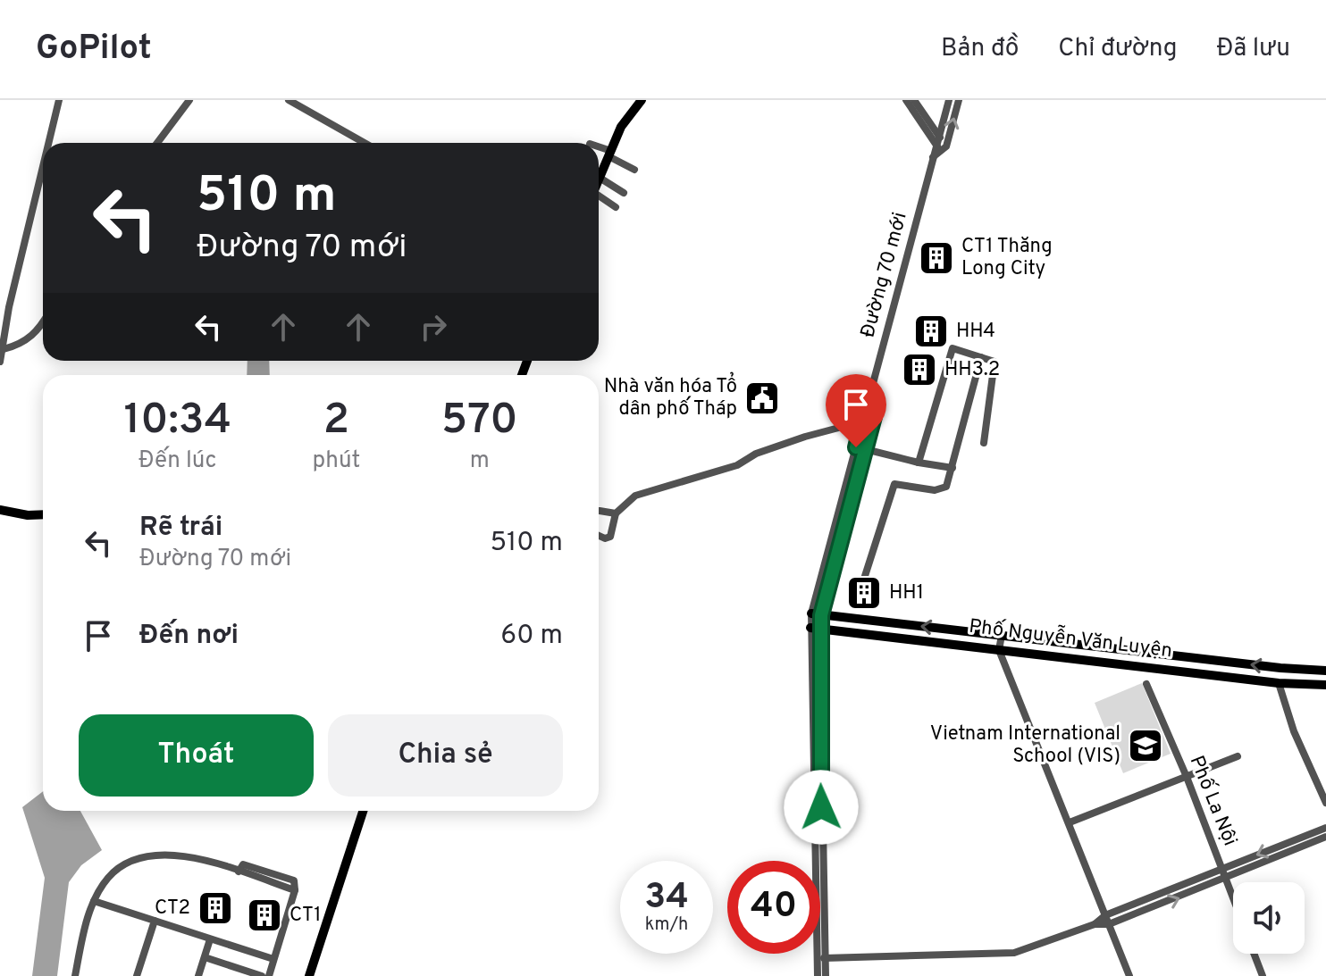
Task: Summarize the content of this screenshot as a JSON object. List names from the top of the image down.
{
  "streets": {
    "main road": ["Phố Nguyễn Văn Luyện"],
    "street": ["Đường 70 mới", "Phố La Nội"]
  },
  "crossings": [
    ["Đường 70 mới", "Phố Nguyễn Văn Luyện"]
  ],
  "places": {
    "building": [
      "CT1 Thăng Long City",
      "HH4",
      "HH3.2",
      "HH1",
      "CT2",
      "CT1"
    ],
    "public building": ["Nhà văn hóa Tổ dân phố Tháp"],
    "school or university": ["Vietnam International School (VIS)"]
  },
  "page": {
    "header": "GoPilot",
    "nav": ["Bản đồ", "Chỉ đường", "Đã lưu"],
    "turn": ["510 m", "Đường 70 mới"],
    "eta": [
      "10:34",
      "Đến lúc",
      "2",
      "phút",
      "570",
      "m"
    ],
    "list": [
      {
        "name": "Rẽ trái",
        "note": "Đường 70 mới",
        "value": "510 m"
      },
      {
        "name": "Đến nơi",
        "value": "60 m"
      }
    ],
    "buttons": ["Thoát", "Chia sẻ"],
    "speed": "34 km/h",
    "limit": "40"
  }
}
